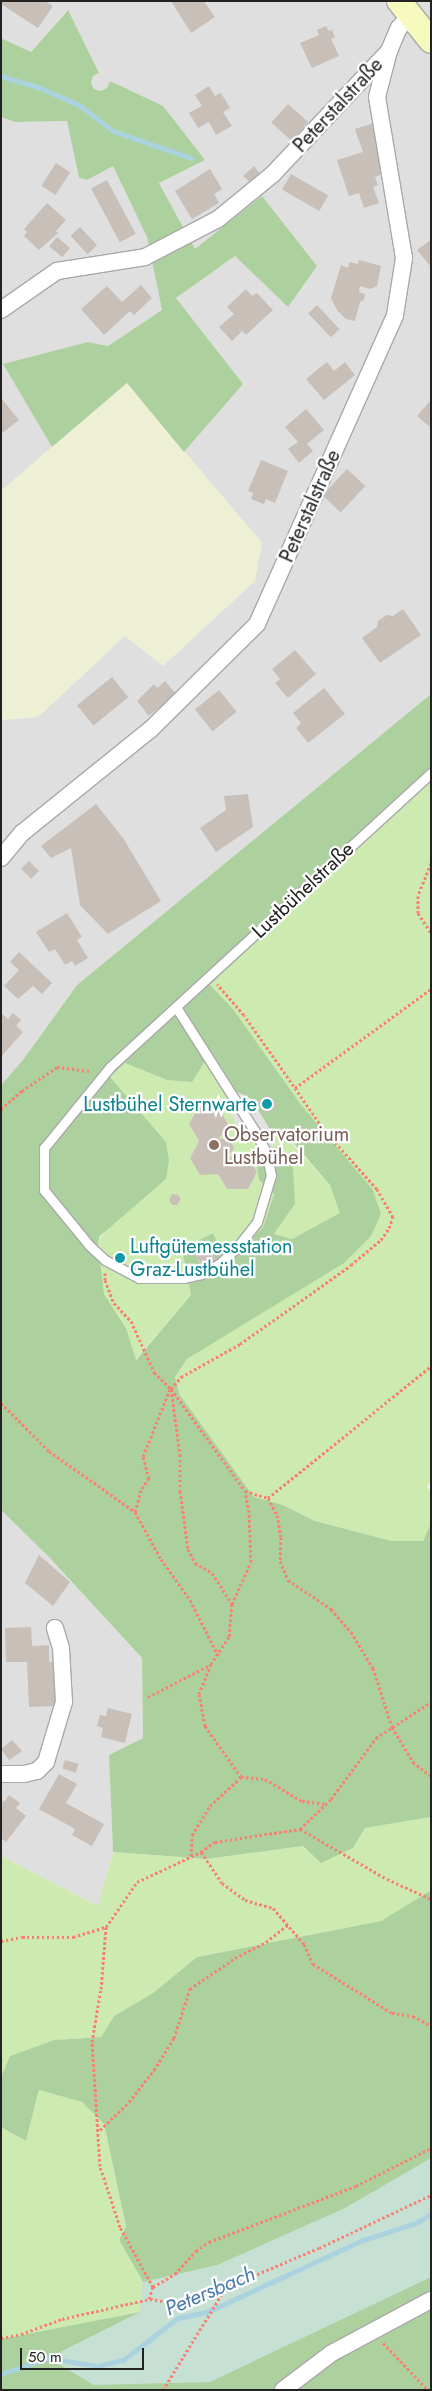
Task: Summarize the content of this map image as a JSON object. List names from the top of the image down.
{
  "streets": {
    "street": ["Peterstalstraße"],
    "lane": ["Lustbühelstraße"]
  },
  "water": ["Petersbach"],
  "places": ["Lustbühel Sternwarte", "Observatorium Lustbühel", "Luftgütemessstation Graz-Lustbühel"],
  "scale_bar": "50 m"
}
